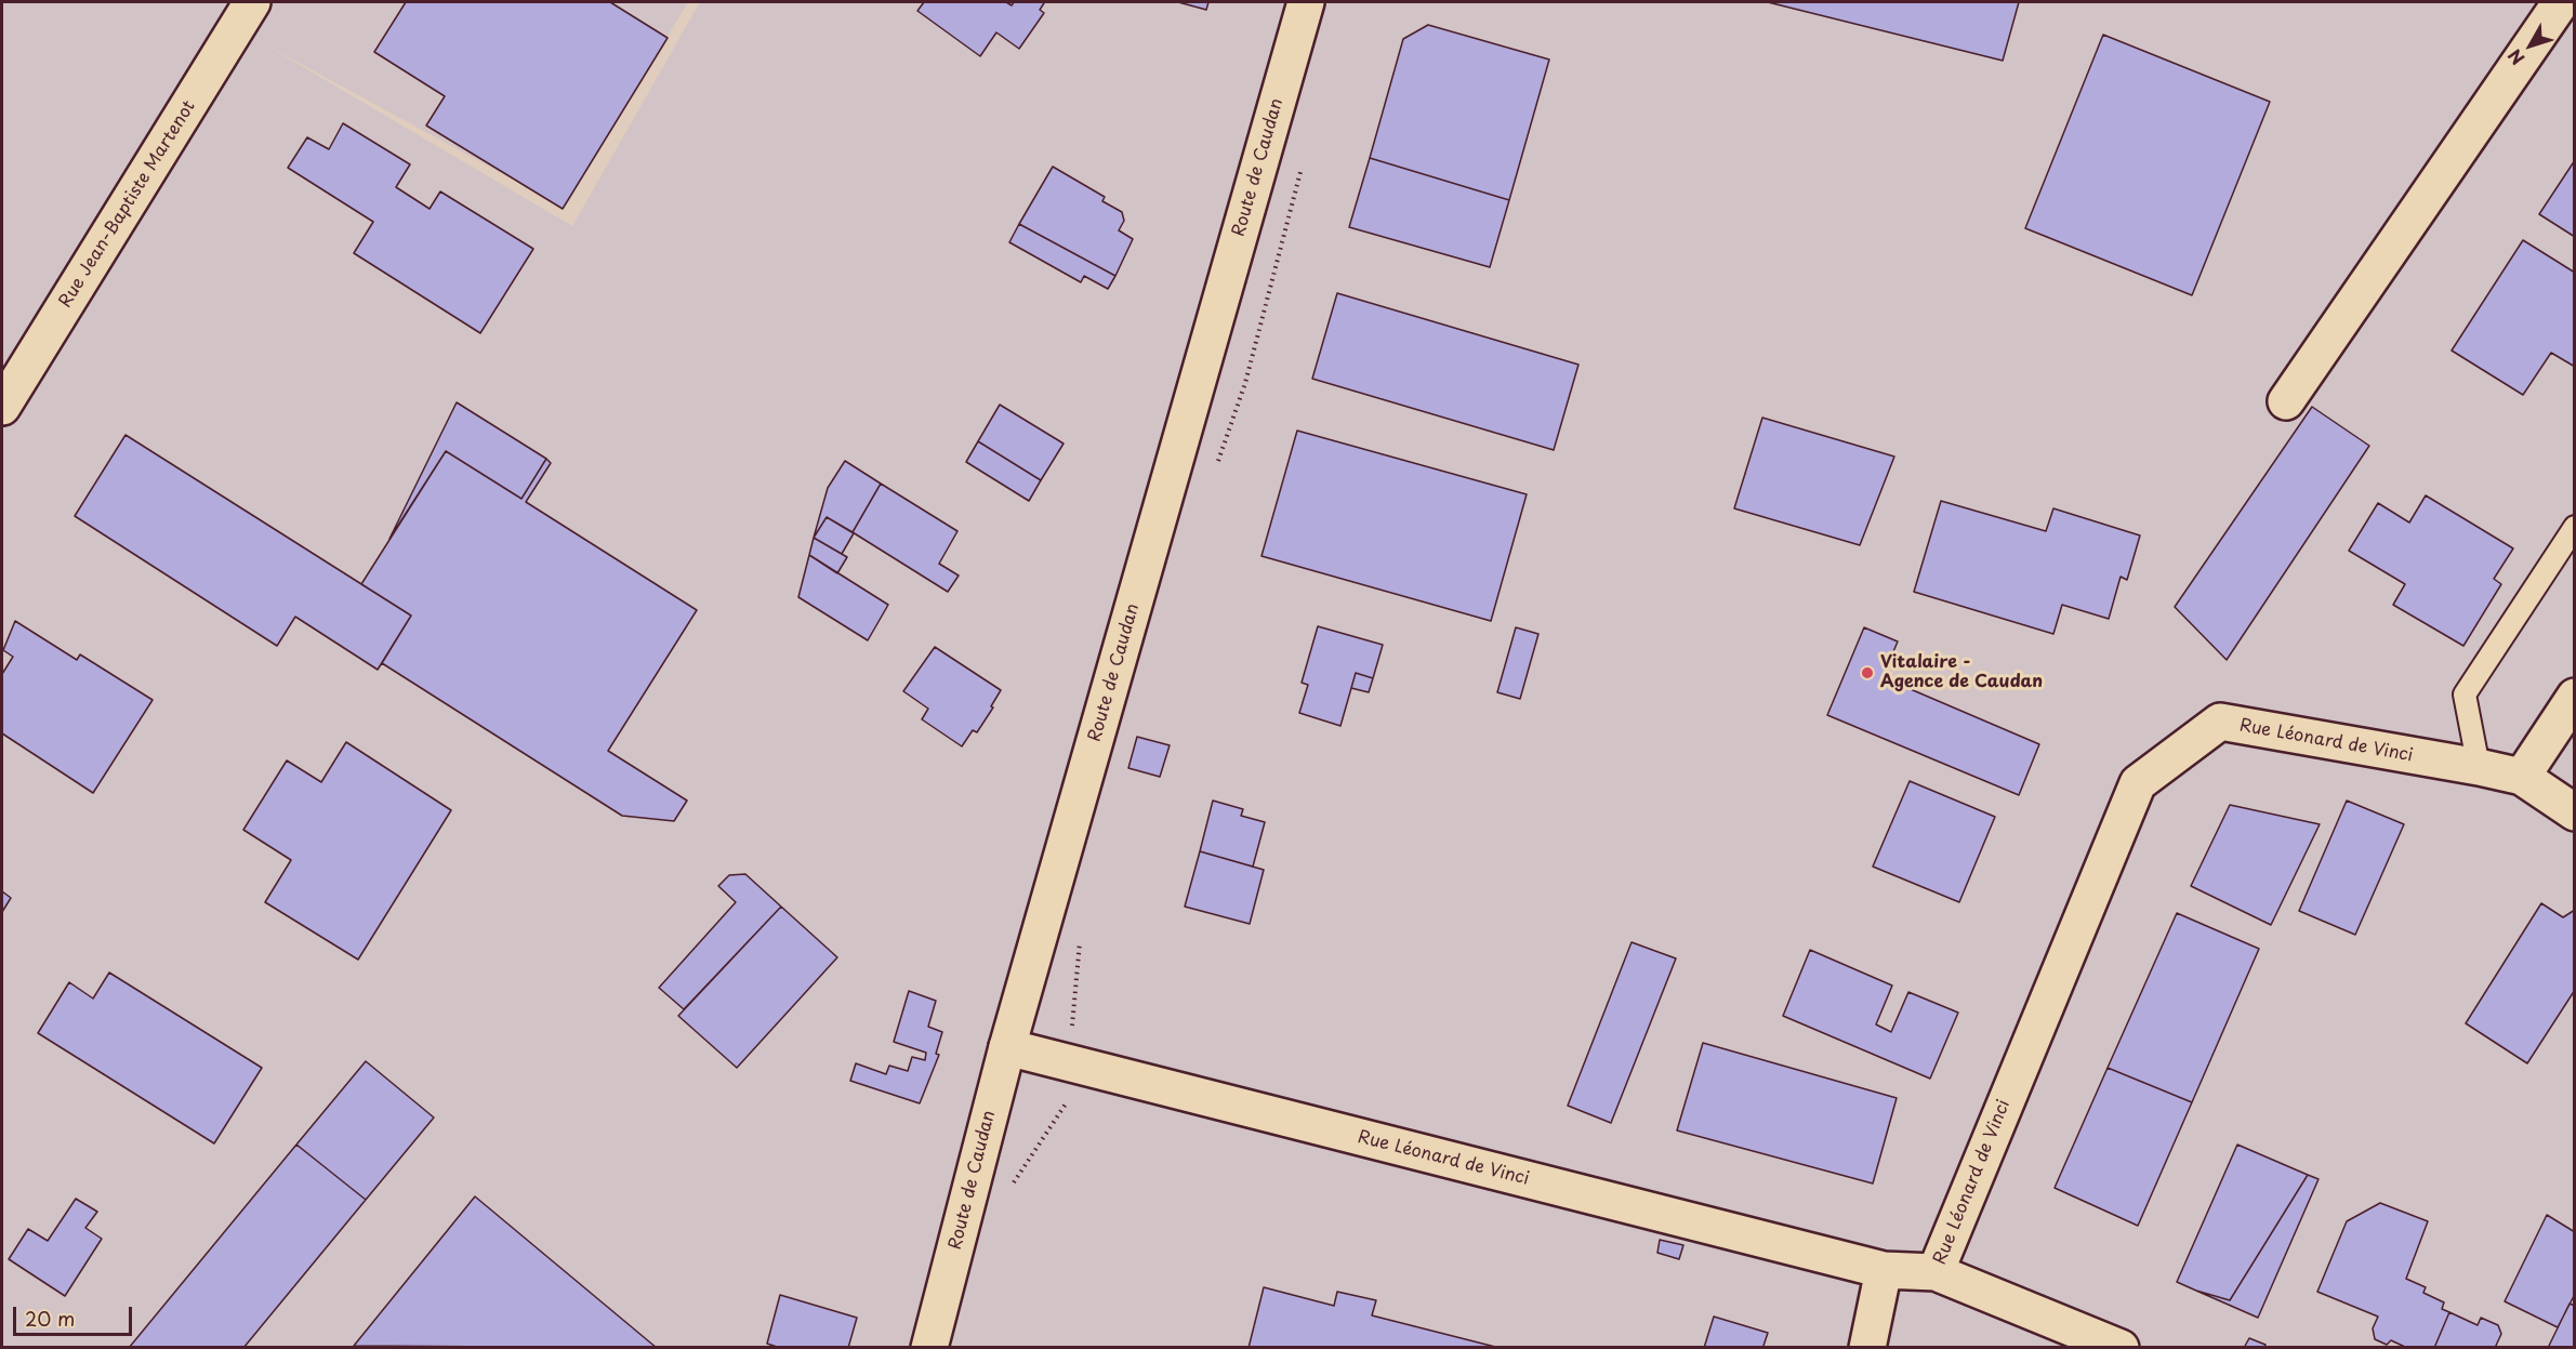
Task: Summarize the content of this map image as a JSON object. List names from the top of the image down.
{
  "streets": {
    "street": ["Route de Caudan", "Rue Jean-Baptiste Martenot", "Rue Léonard de Vinci"]
  },
  "crossings": [
    ["Route de Caudan", "Rue Léonard de Vinci"]
  ],
  "places": ["Vitalaire - Agence de Caudan"],
  "scale_bar": "20 m",
  "north": "bottom left"
}
